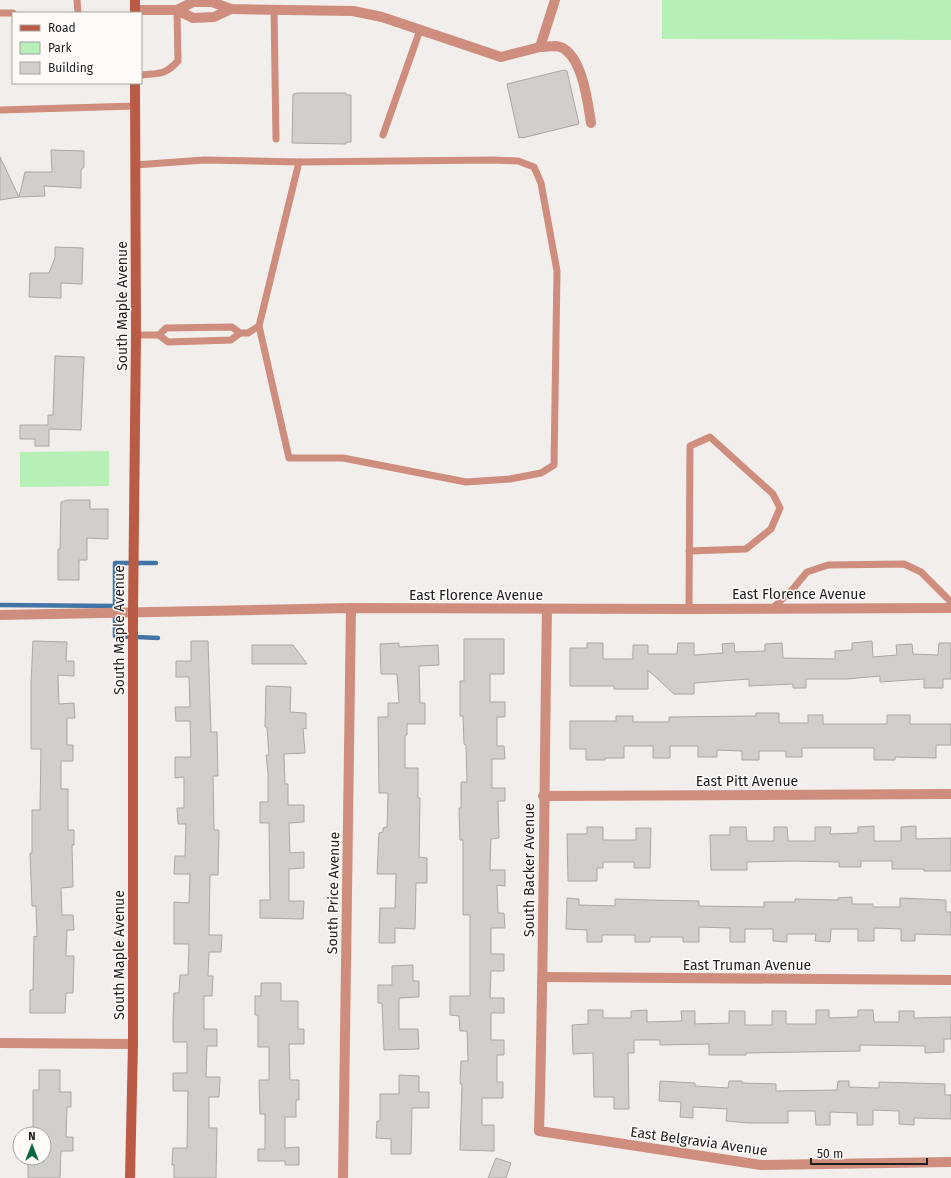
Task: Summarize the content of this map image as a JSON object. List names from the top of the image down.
{
  "streets": {
    "main road": ["South Maple Avenue"],
    "street": [
      "East Florence Avenue",
      "East Pitt Avenue",
      "South Backer Avenue",
      "South Price Avenue",
      "East Truman Avenue",
      "East Belgravia Avenue"
    ]
  },
  "crossings": [
    ["South Maple Avenue", "East Florence Avenue"],
    ["East Florence Avenue", "South Backer Avenue"],
    ["East Florence Avenue", "South Price Avenue"],
    ["East Pitt Avenue", "South Backer Avenue"],
    ["South Backer Avenue", "East Truman Avenue"],
    ["South Backer Avenue", "East Belgravia Avenue"]
  ],
  "legend": ["Road", "Park", "Building"],
  "scale_bar": "50 m",
  "north": "top"
}
